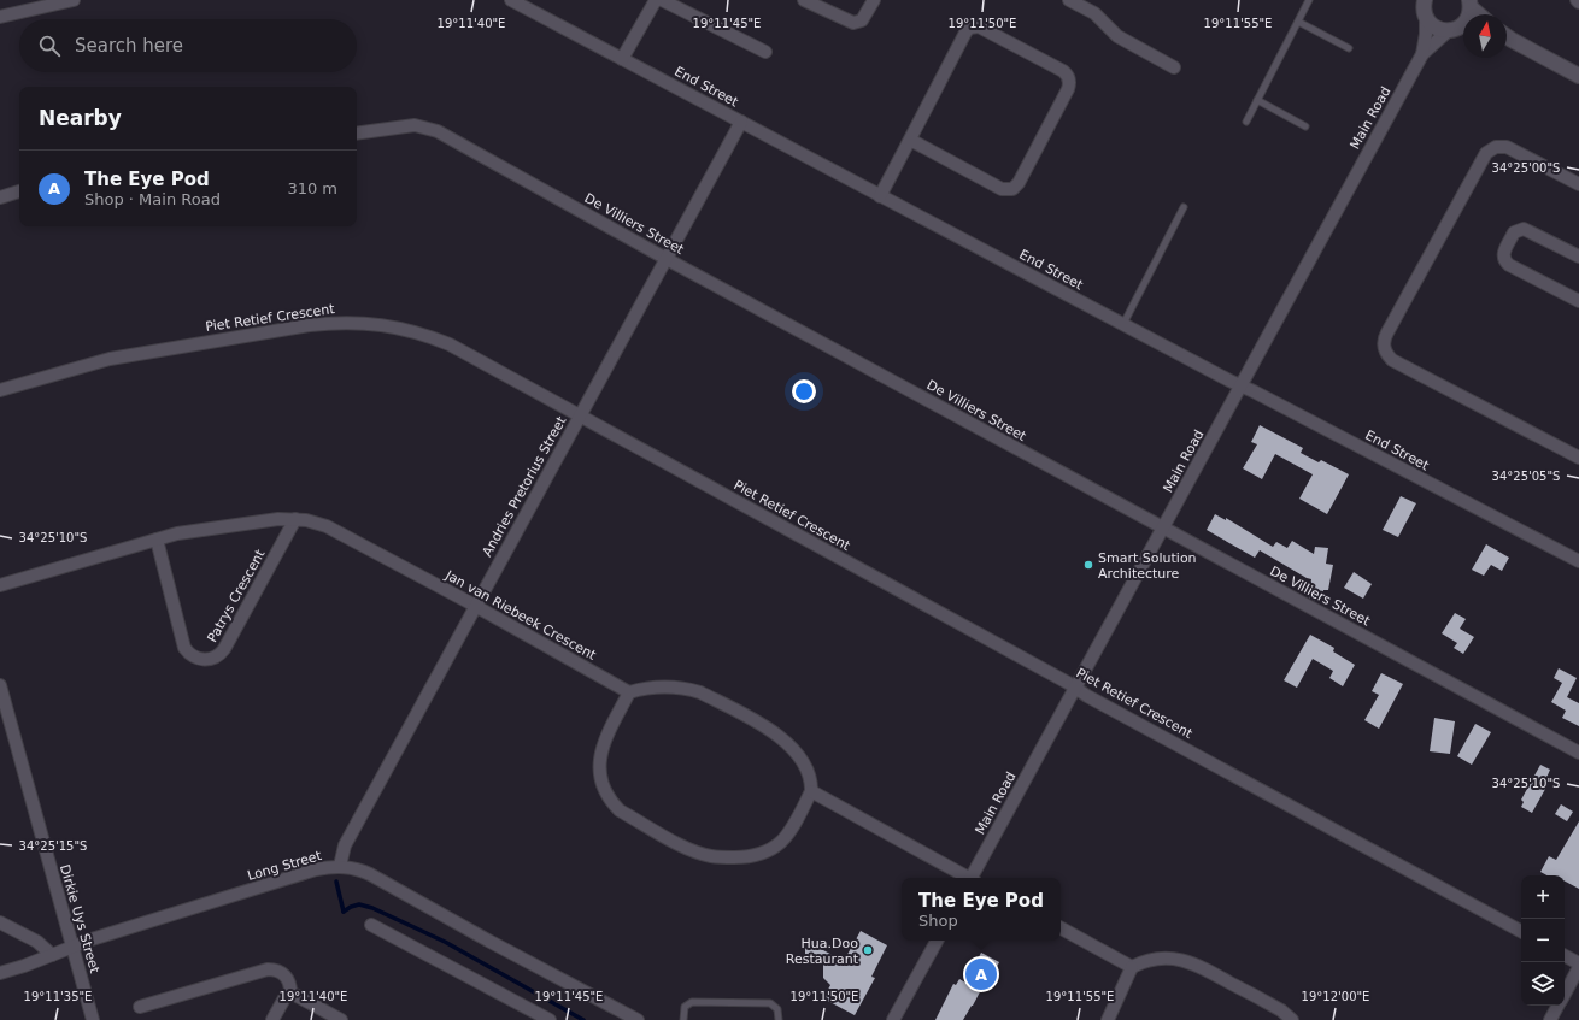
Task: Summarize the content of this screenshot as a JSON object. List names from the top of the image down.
{
  "streets": {
    "street": [
      "End Street",
      "Main Road",
      "De Villiers Street",
      "Piet Retief Crescent",
      "Andries Pretorius Street",
      "Patrys Crescent",
      "Jan van Riebeek Crescent",
      "Long Street",
      "Dirkie Uys Street"
    ]
  },
  "crossings": [
    ["End Street", "Main Road"],
    ["End Street", "Andries Pretorius Street"],
    ["Main Road", "De Villiers Street"],
    ["Main Road", "Piet Retief Crescent"],
    ["De Villiers Street", "Andries Pretorius Street"],
    ["Piet Retief Crescent", "Andries Pretorius Street"],
    ["Andries Pretorius Street", "Jan van Riebeek Crescent"],
    ["Andries Pretorius Street", "Long Street"],
    ["Patrys Crescent", "Jan van Riebeek Crescent"],
    ["Long Street", "Dirkie Uys Street"]
  ],
  "places": ["Smart Solution Architecture", "Hua.Doo Restaurant"],
  "north": "top",
  "page": {
    "search": "Search here",
    "heading": "Nearby",
    "list": [
      {
        "mark": "A",
        "name": "The Eye Pod",
        "note": "Shop · Main Road",
        "value": "310 m"
      }
    ],
    "map_buttons": ["+", "−"],
    "popup": ["The Eye Pod", "Shop"],
    "pins": "A"
  },
  "coordinates": [
    "19°11'40\"E",
    "19°11'45\"E",
    "19°11'50\"E",
    "19°11'55\"E",
    "34°25'00\"S",
    "34°25'05\"S",
    "34°25'10\"S",
    "34°25'15\"S",
    "19°11'35\"E",
    "19°12'00\"E"
  ]
}
